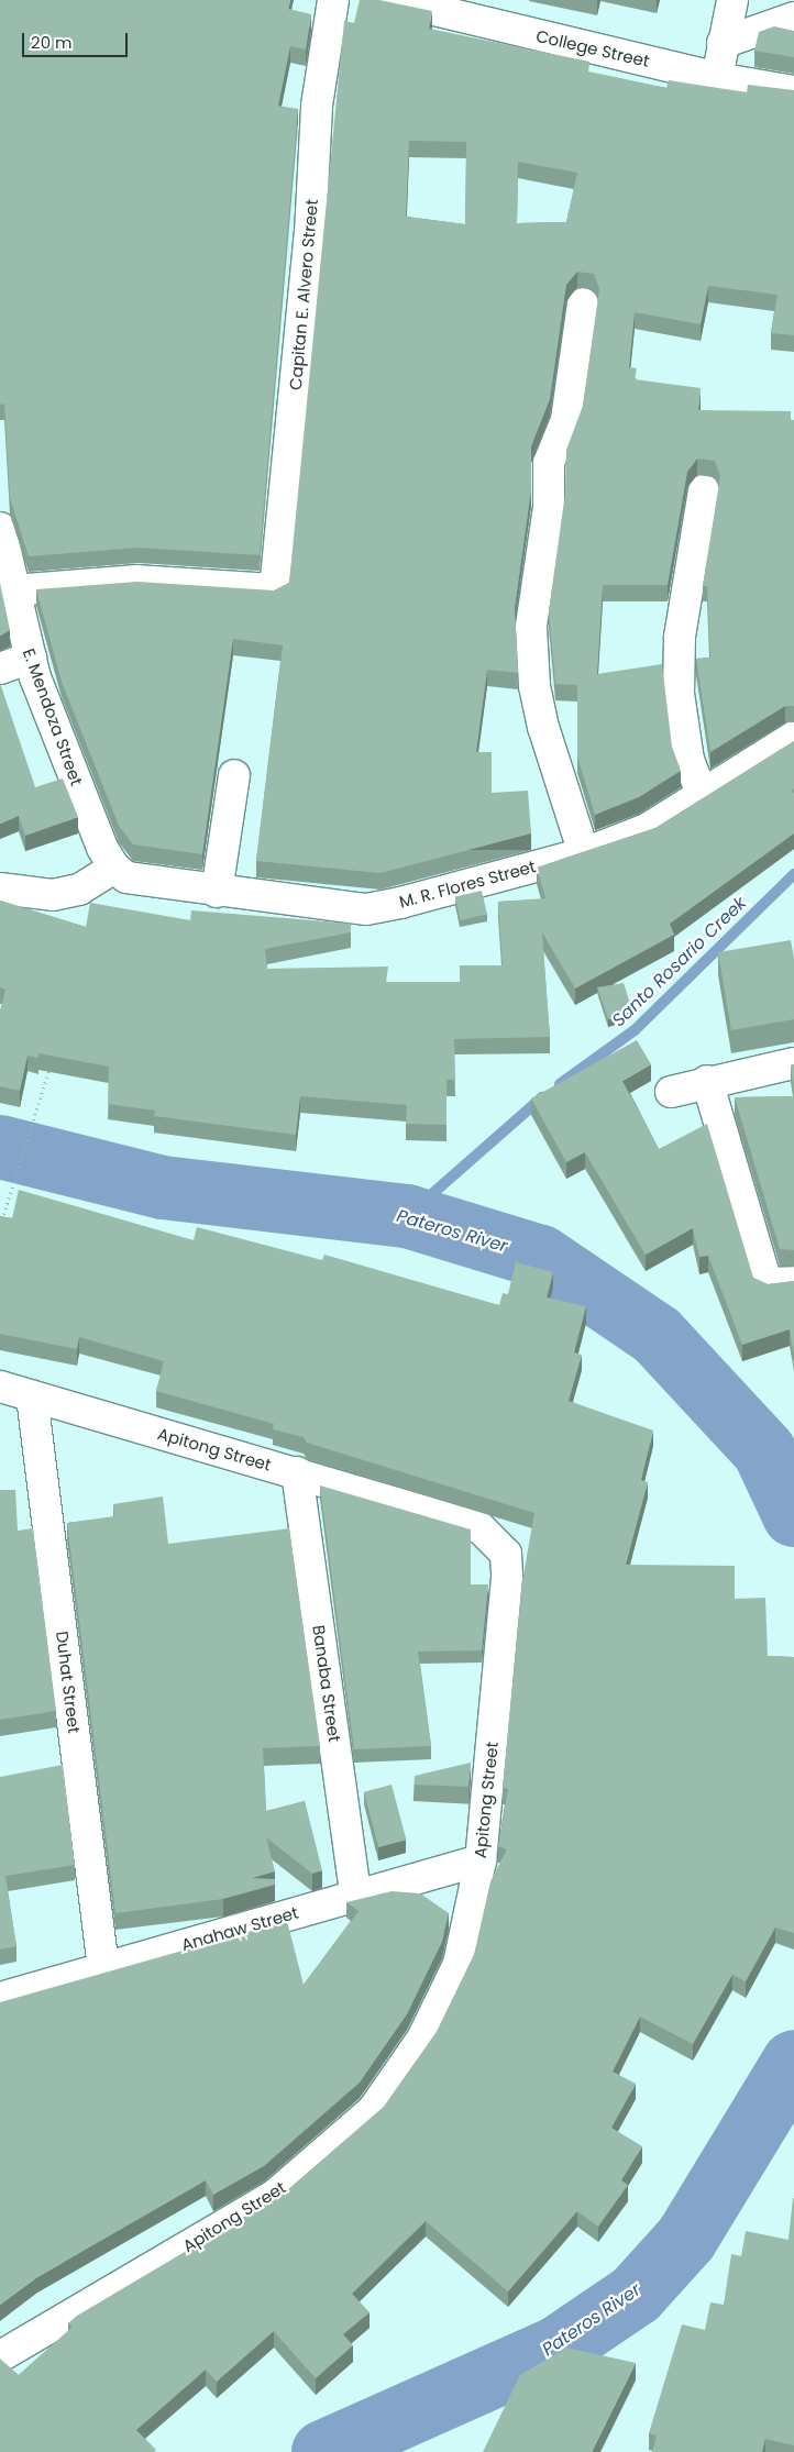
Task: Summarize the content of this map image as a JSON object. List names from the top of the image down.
{
  "streets": {
    "street": [
      "College Street",
      "Capitan E. Alvero Street",
      "E. Mendoza Street",
      "M. R. Flores Street",
      "Apitong Street",
      "Duhat Street",
      "Banaba Street",
      "Anahaw Street"
    ]
  },
  "crossings": [
    ["Capitan E. Alvero Street", "E. Mendoza Street"],
    ["E. Mendoza Street", "M. R. Flores Street"],
    ["Apitong Street", "Duhat Street"],
    ["Apitong Street", "Banaba Street"],
    ["Apitong Street", "Anahaw Street"],
    ["Duhat Street", "Anahaw Street"],
    ["Banaba Street", "Anahaw Street"]
  ],
  "water": ["Santo Rosario Creek", "Pateros River"],
  "scale_bar": "20 m"
}
